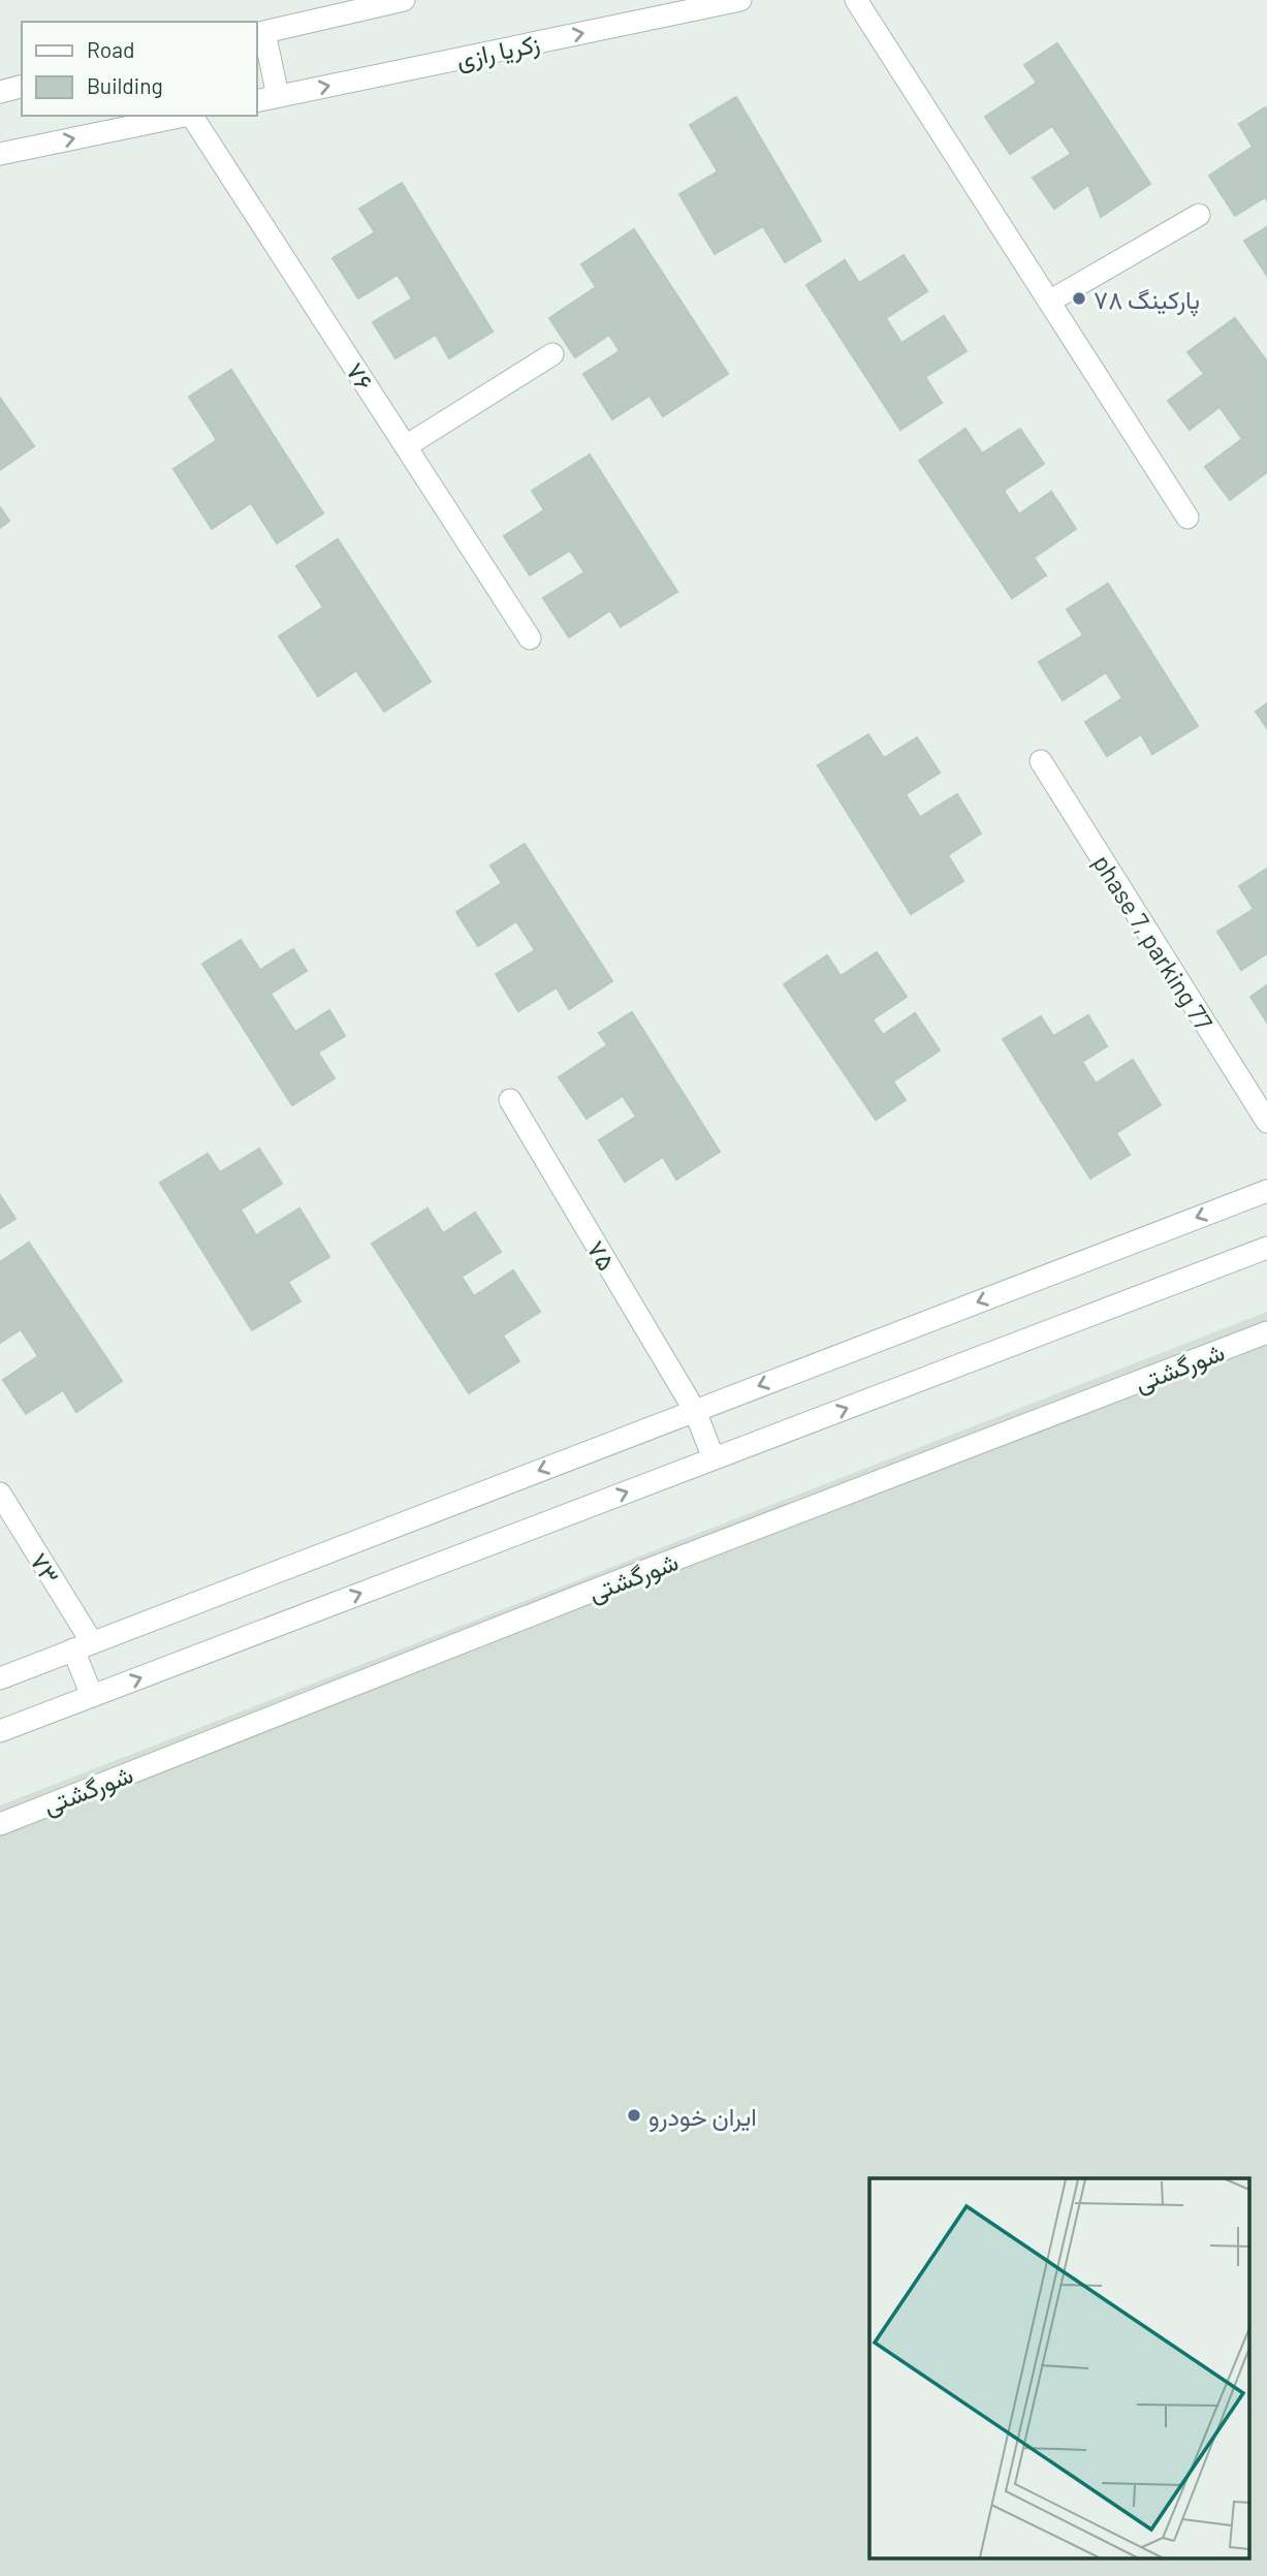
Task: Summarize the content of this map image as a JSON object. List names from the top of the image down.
{
  "streets": {
    "street": [
      "زکریا رازی",
      "۷۶",
      "phase 7, parking 77",
      "۷۵",
      "شورگشتی",
      "۷۳"
    ]
  },
  "places": ["پارکینگ ۷۸", "ایران خودرو"],
  "legend": ["Road", "Building"]
}
